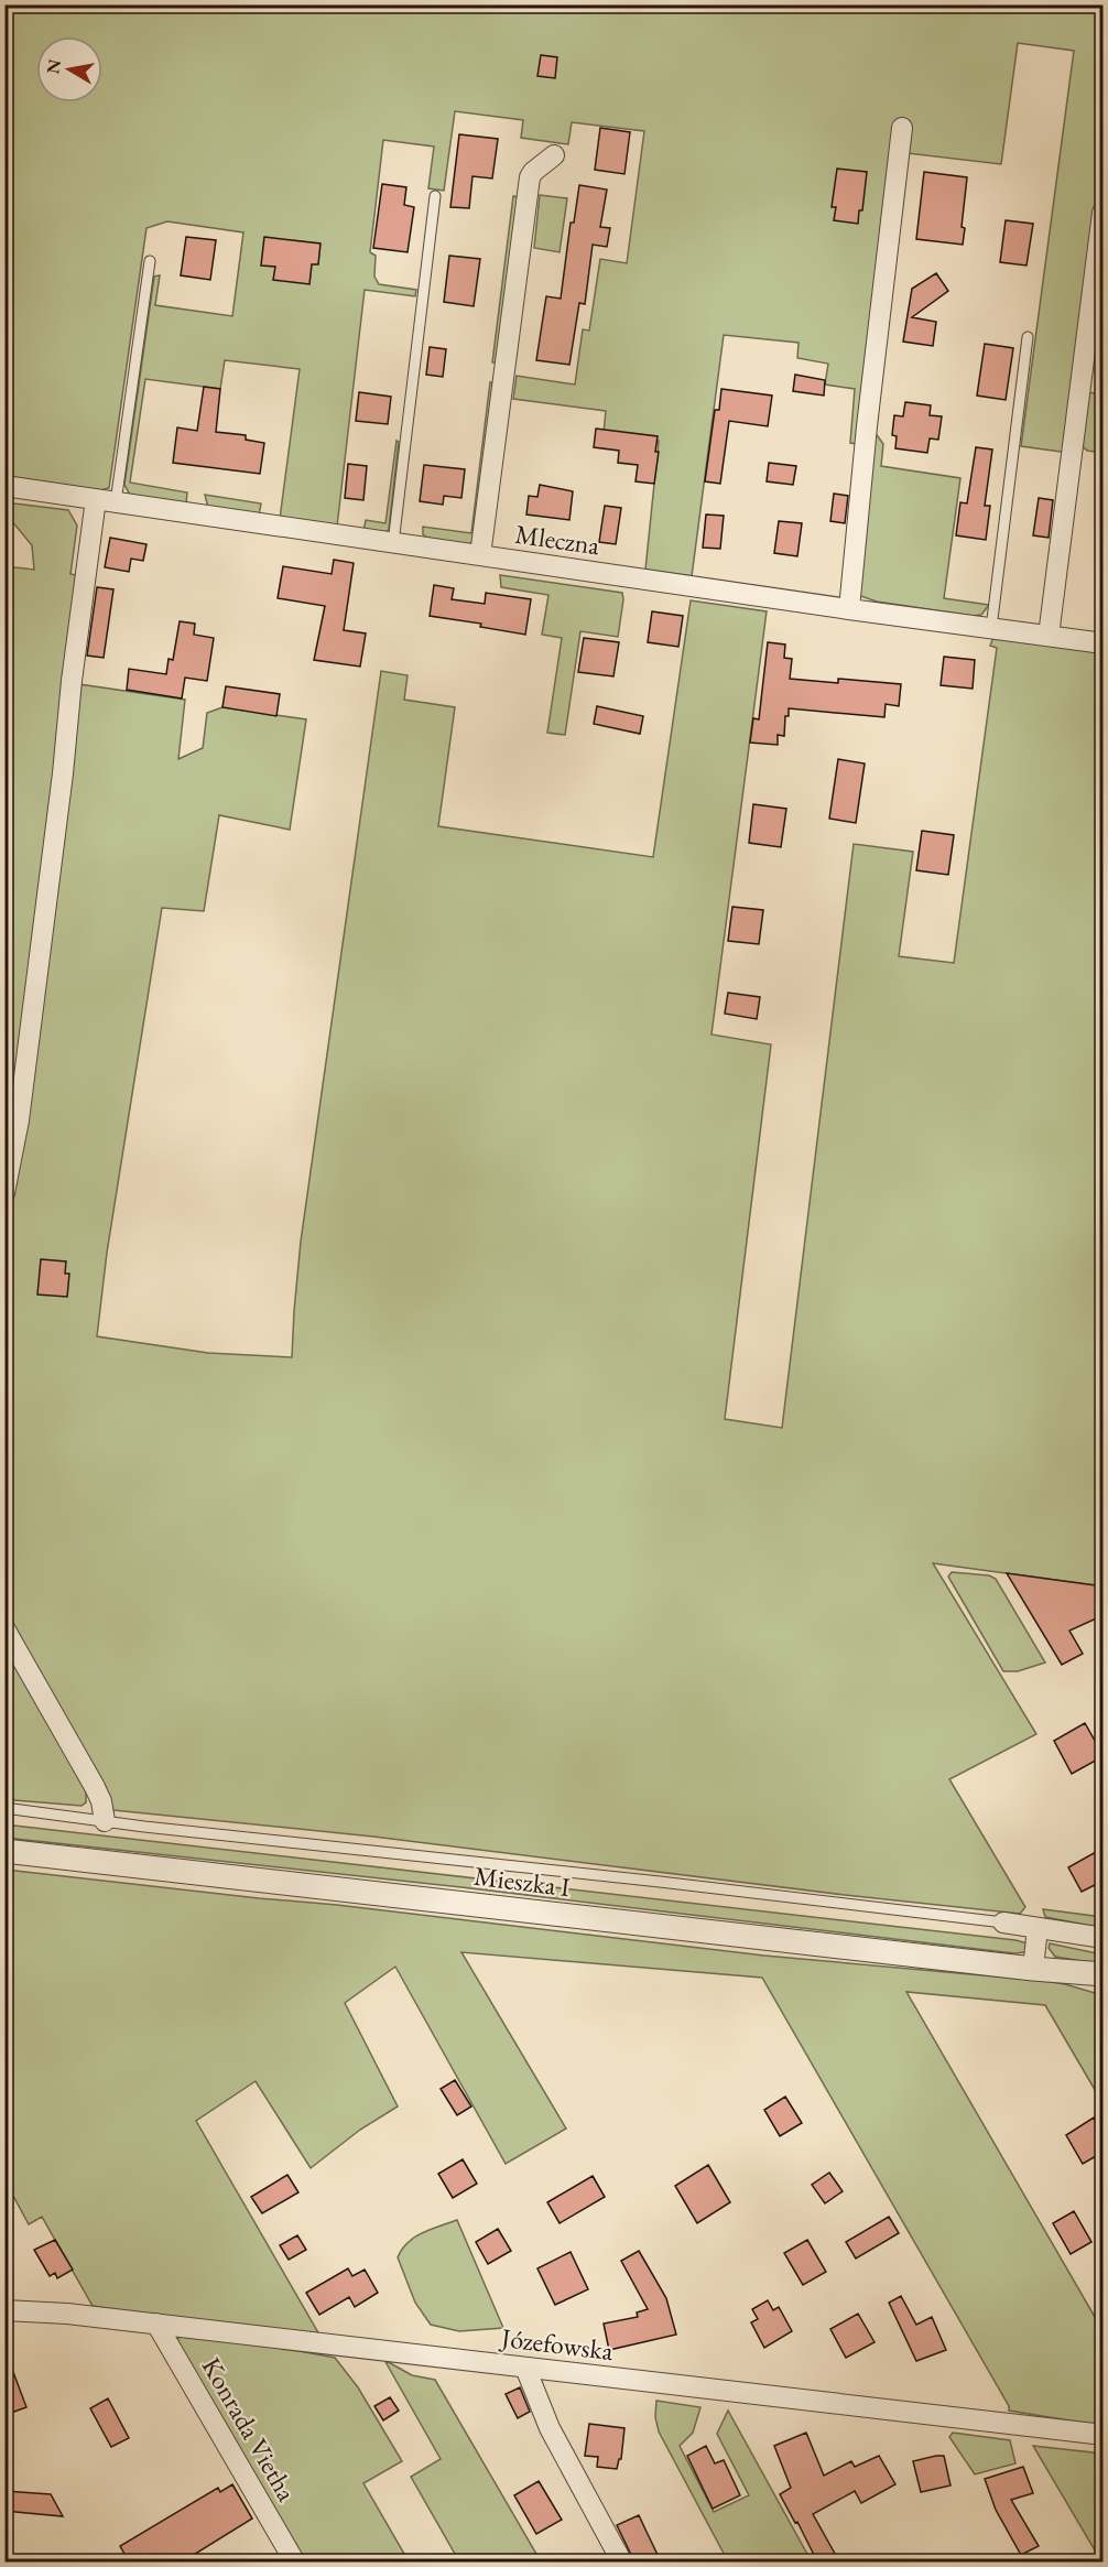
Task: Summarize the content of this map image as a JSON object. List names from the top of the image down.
{
  "streets": {
    "street": [
      "Mleczna",
      "Mieszka I",
      "Józefowska",
      "Konrada Vietha"
    ]
  },
  "crossings": [
    ["Józefowska", "Konrada Vietha"]
  ],
  "north": "left"
}
